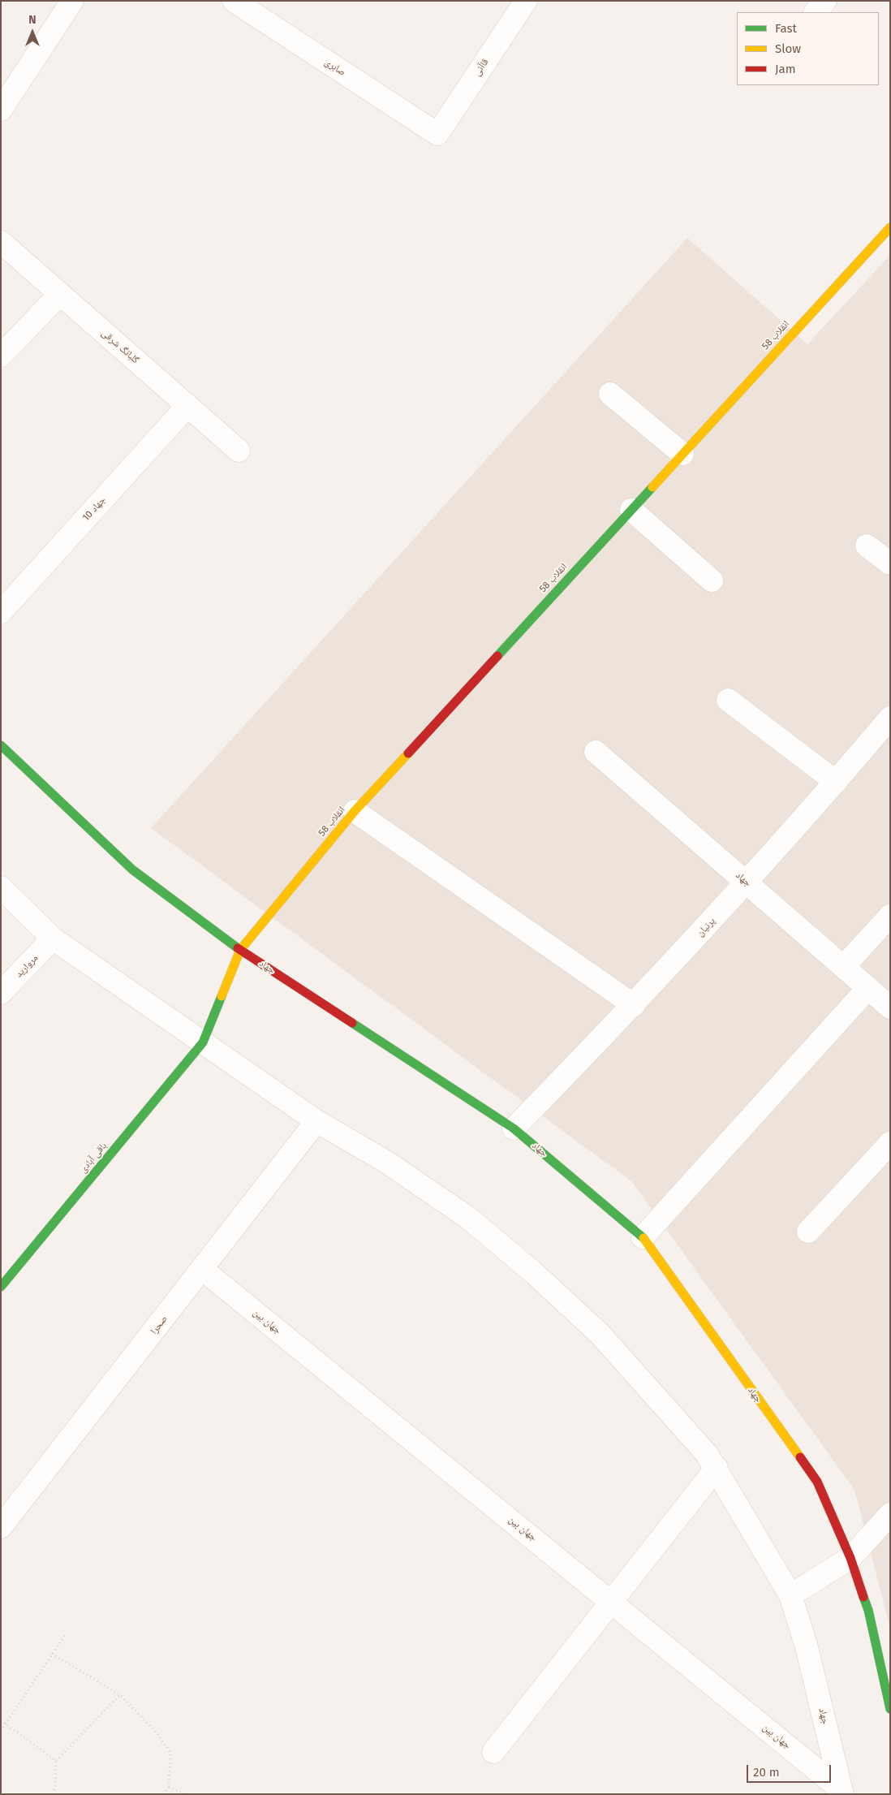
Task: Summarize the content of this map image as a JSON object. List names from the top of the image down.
{
  "streets": {
    "street": [
      "صابری",
      "قاآنی",
      "انقلاب 58",
      "گلبانگ شرقی",
      "جهاد 10",
      "جهاد",
      "پرنیان",
      "مروارید",
      "باقی آبادی",
      "جهان بین",
      "صحرا"
    ]
  },
  "crossings": [
    ["صابری", "قاآنی"],
    ["انقلاب 58", "جهاد"],
    ["انقلاب 58", "باقی آبادی"],
    ["گلبانگ شرقی", "جهاد 10"],
    ["جهاد", "پرنیان"],
    ["جهاد", "مروارید"],
    ["جهاد", "باقی آبادی"],
    ["جهاد", "جهان بین"],
    ["جهاد", "صحرا"],
    ["جهان بین", "صحرا"]
  ],
  "legend": ["Fast", "Slow", "Jam"],
  "scale_bar": "20 m",
  "north": "top"
}
